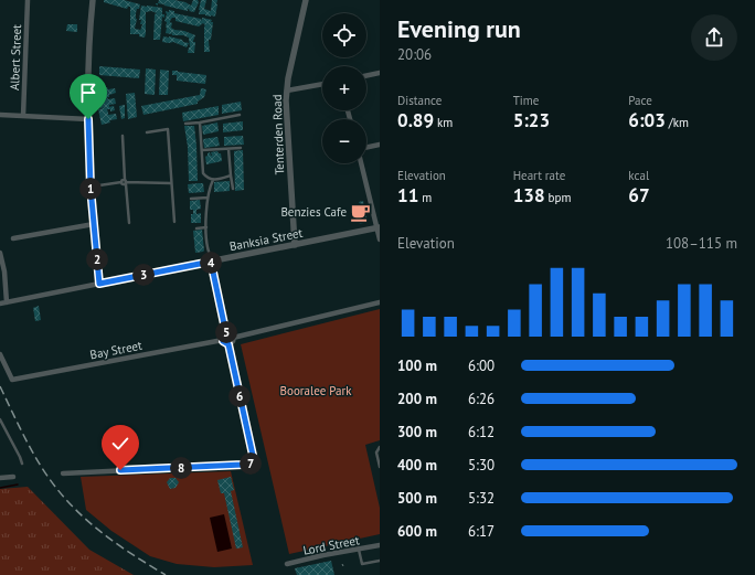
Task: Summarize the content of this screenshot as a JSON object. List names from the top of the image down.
{
  "streets": {
    "street": [
      "Albert Street",
      "Tenterden Road",
      "Banksia Street",
      "Bay Street",
      "Lord Street"
    ]
  },
  "crossings": [
    ["Tenterden Road", "Banksia Street"]
  ],
  "parks": ["Booralee Park"],
  "places": {
    "cafe": ["Benzies Cafe"]
  },
  "page": {
    "heading": ["Evening run", "20:06"],
    "map_buttons": ["+", "−"],
    "stats": [
      ["Distance", "0.89 km"],
      ["Time", "5:23"],
      ["Pace", "6:03 /km"],
      ["Elevation", "11 m"],
      ["Heart rate", "138 bpm"],
      ["kcal", "67"]
    ],
    "pins": [
      "1",
      "2",
      "4",
      "3",
      "5",
      "6",
      "7",
      "8"
    ],
    "chart": ["Elevation", "108–115 m"],
    "list": [
      {
        "name": "100 m",
        "note": "6:00"
      },
      {
        "name": "200 m",
        "note": "6:26"
      },
      {
        "name": "300 m",
        "note": "6:12"
      },
      {
        "name": "400 m",
        "note": "5:30"
      },
      {
        "name": "500 m",
        "note": "5:32"
      },
      {
        "name": "600 m",
        "note": "6:17"
      }
    ]
  }
}
